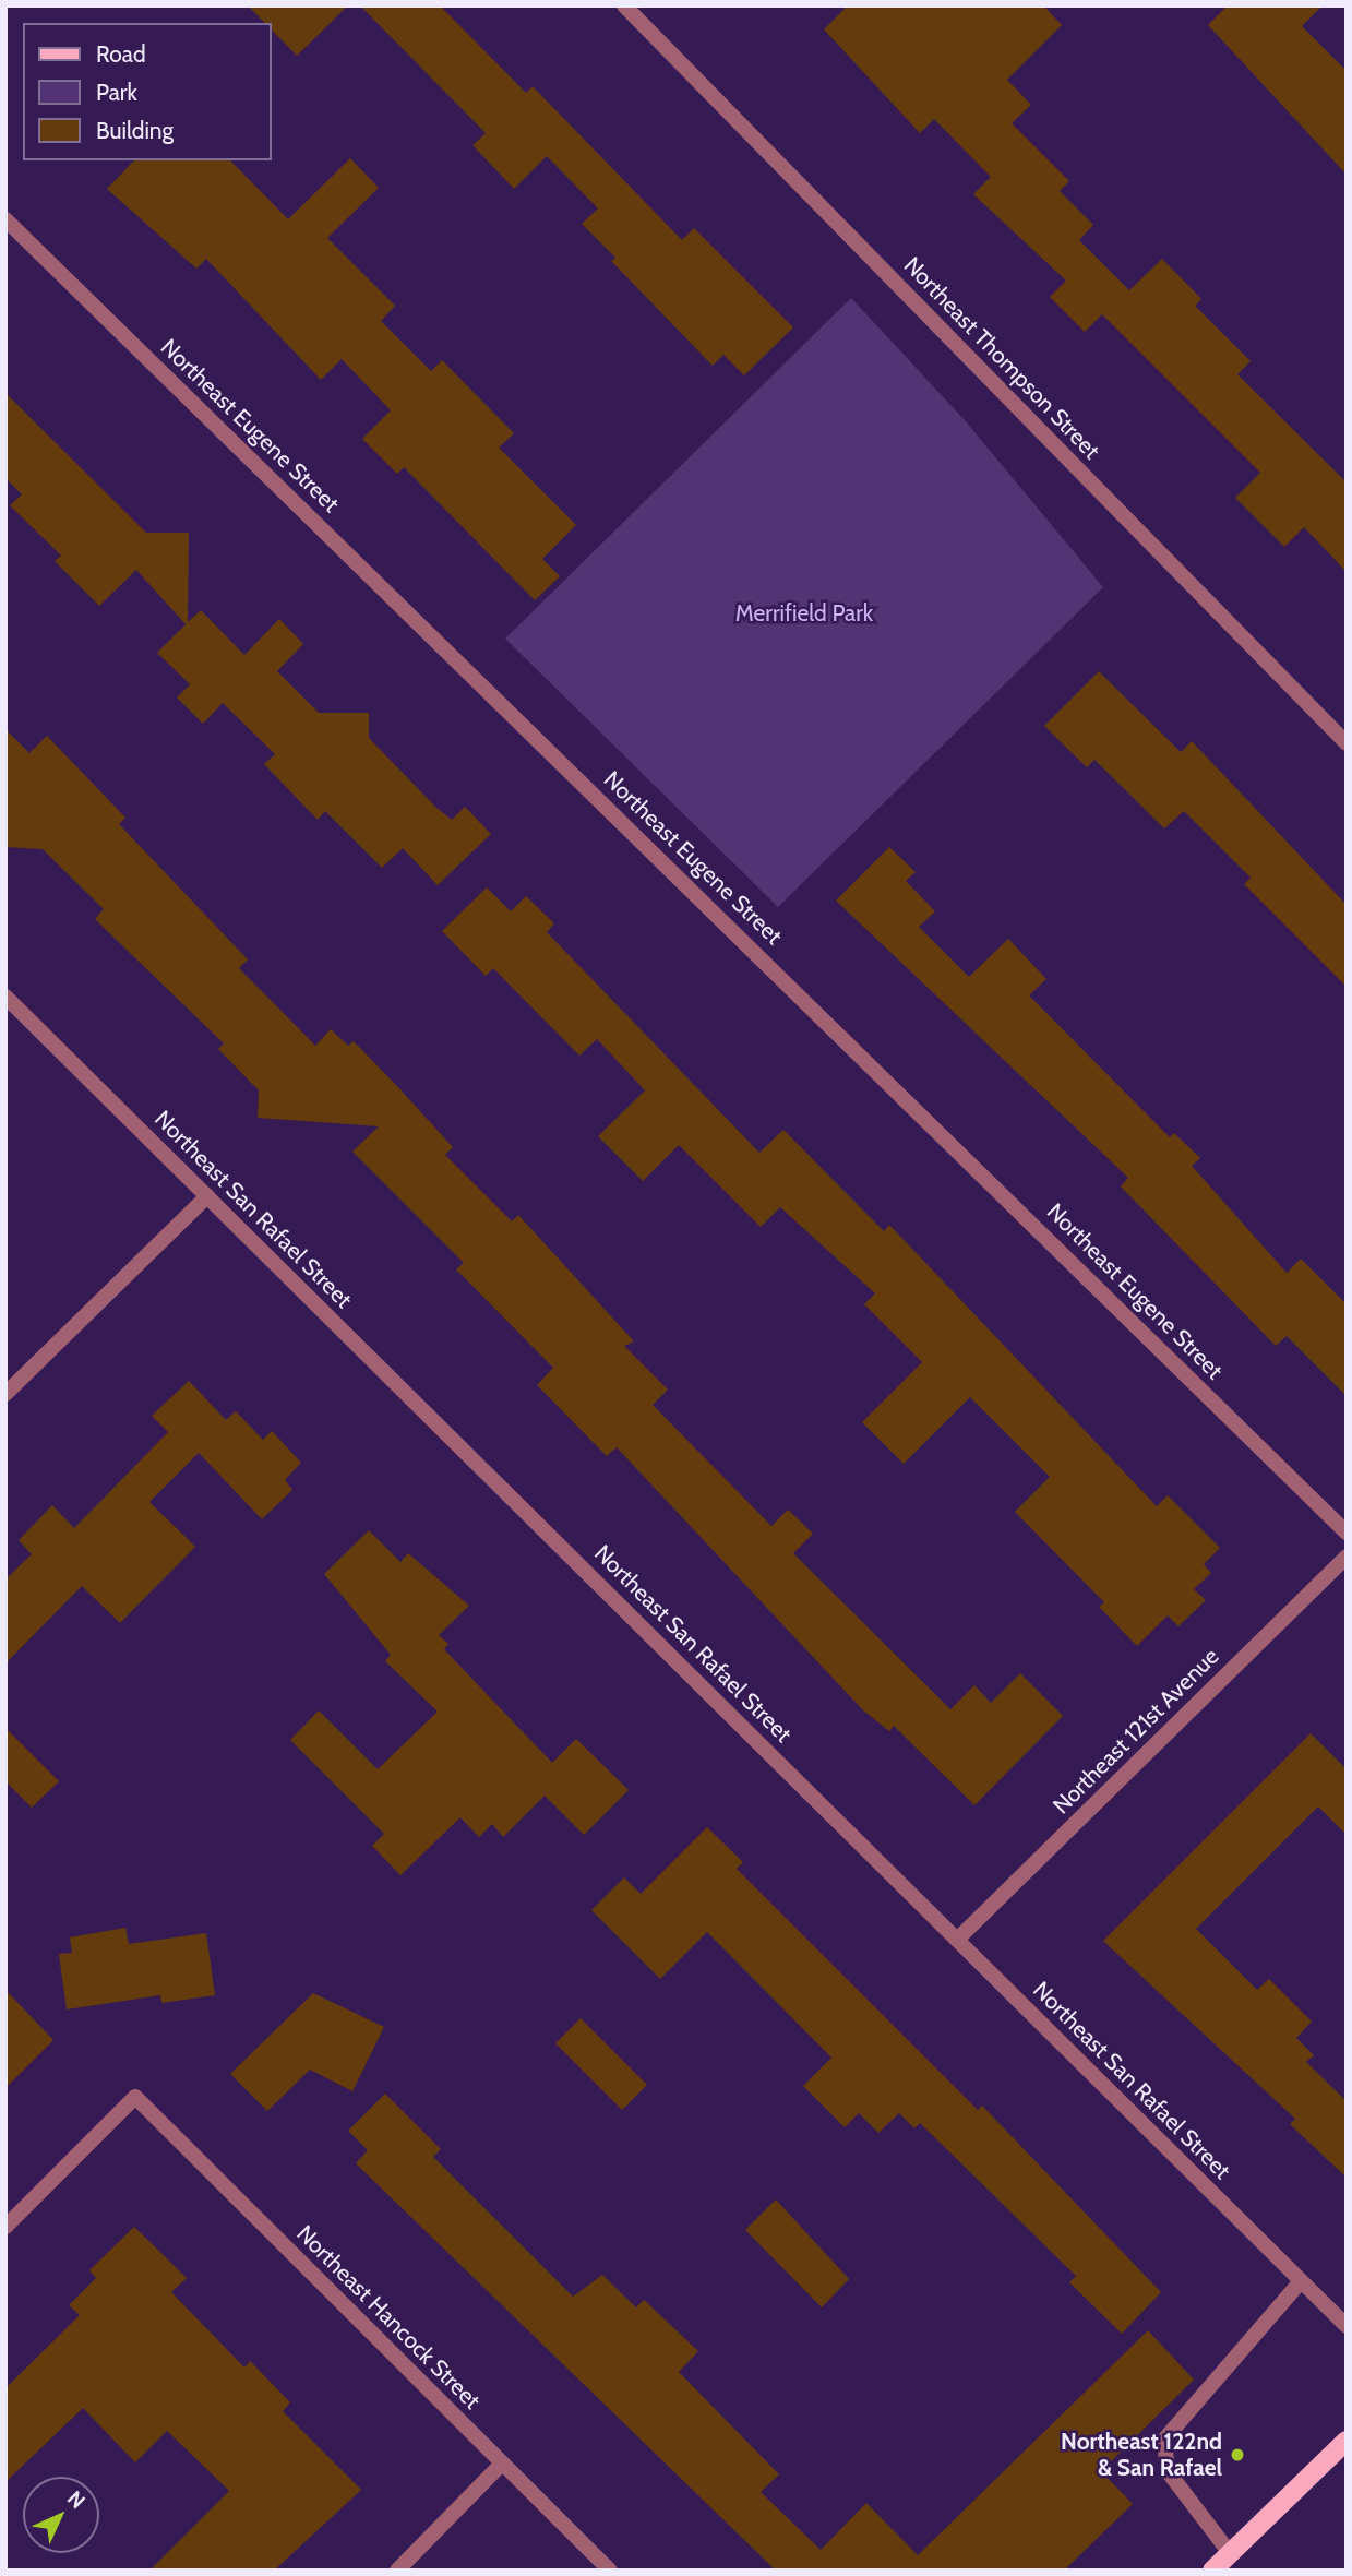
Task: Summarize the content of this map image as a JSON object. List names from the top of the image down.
{
  "streets": {
    "street": [
      "Northeast Thompson Street",
      "Northeast Eugene Street",
      "Northeast San Rafael Street",
      "Northeast 121st Avenue",
      "Northeast Hancock Street"
    ]
  },
  "crossings": [
    ["Northeast San Rafael Street", "Northeast 121st Avenue"]
  ],
  "parks": ["Merrifield Park"],
  "places": ["Northeast 122nd & San Rafael"],
  "legend": ["Road", "Park", "Building"],
  "north": "top right"
}
